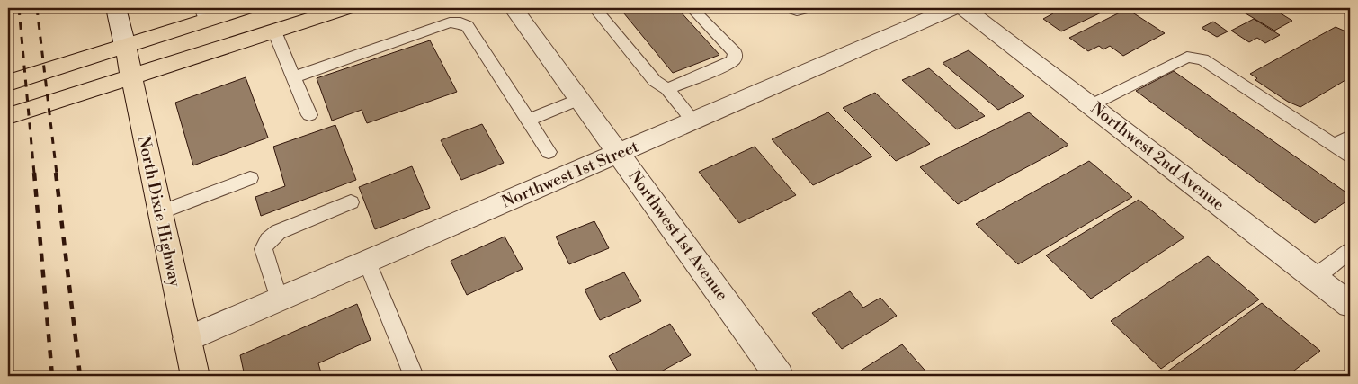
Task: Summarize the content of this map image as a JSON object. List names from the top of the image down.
{
  "streets": {
    "main road": ["North Dixie Highway"],
    "street": ["Northwest 2nd Avenue", "Northwest 1st Street", "Northwest 1st Avenue"]
  },
  "crossings": [
    ["Northwest 1st Street", "North Dixie Highway"],
    ["Northwest 1st Street", "Northwest 1st Avenue"]
  ]
}
